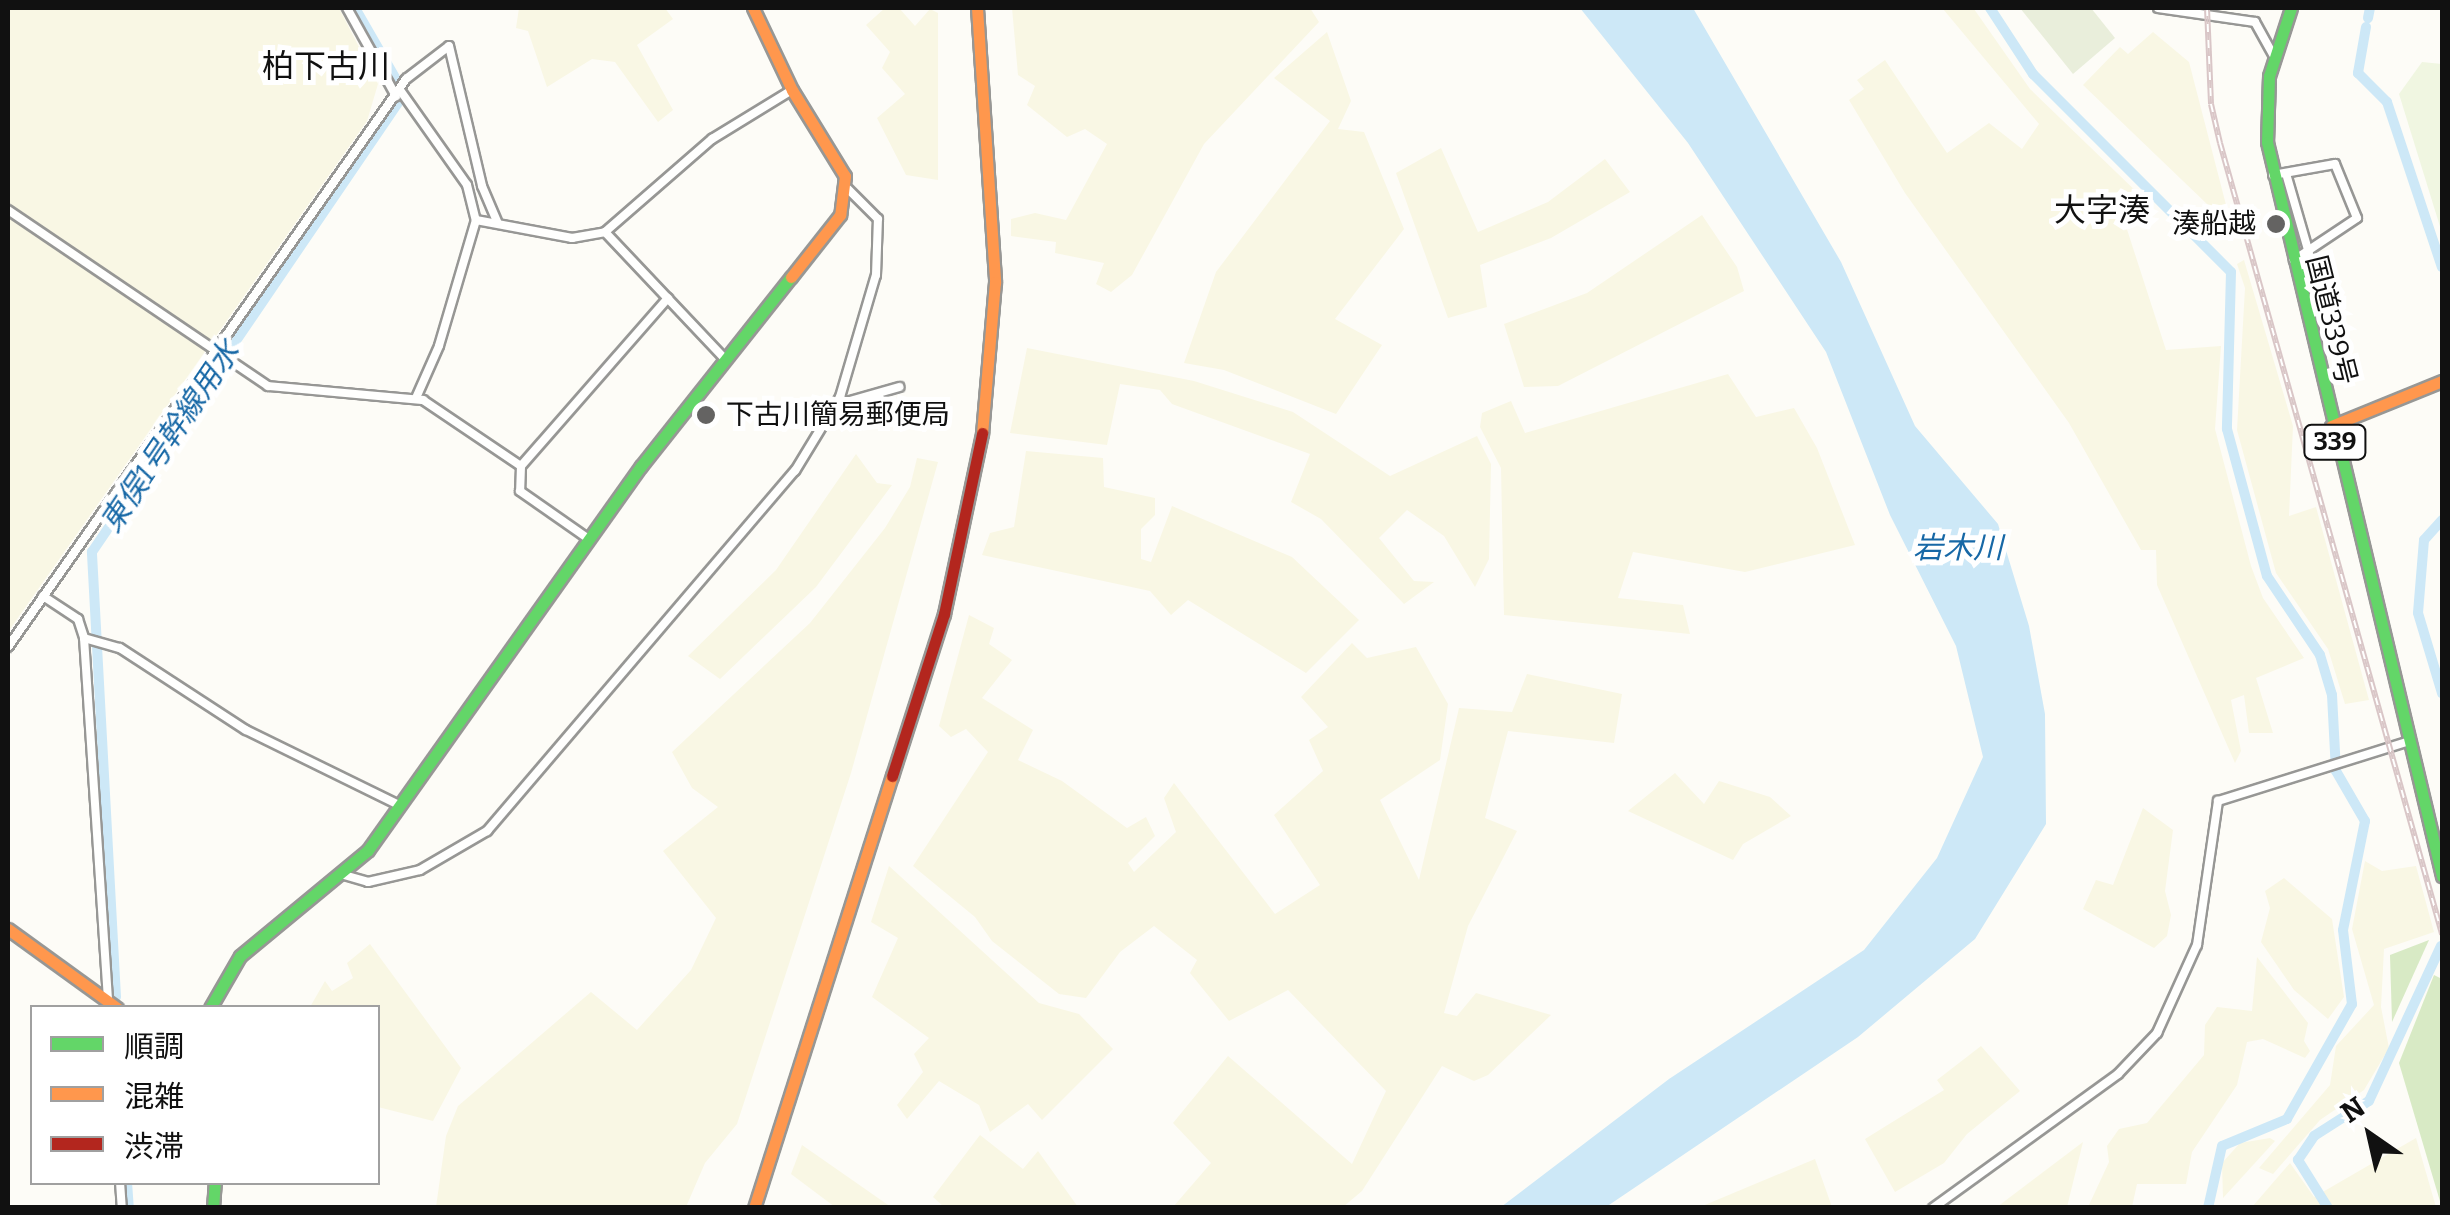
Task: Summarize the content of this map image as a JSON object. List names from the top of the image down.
{
  "streets": {
    "main road": ["国道339号", "339"]
  },
  "districts": ["柏下古川", "大字湊"],
  "water": ["東俣1号幹線用水", "岩木川"],
  "places": ["湊船越", "下古川簡易郵便局"],
  "legend": ["順調", "混雑", "渋滞"],
  "north": "top left"
}
